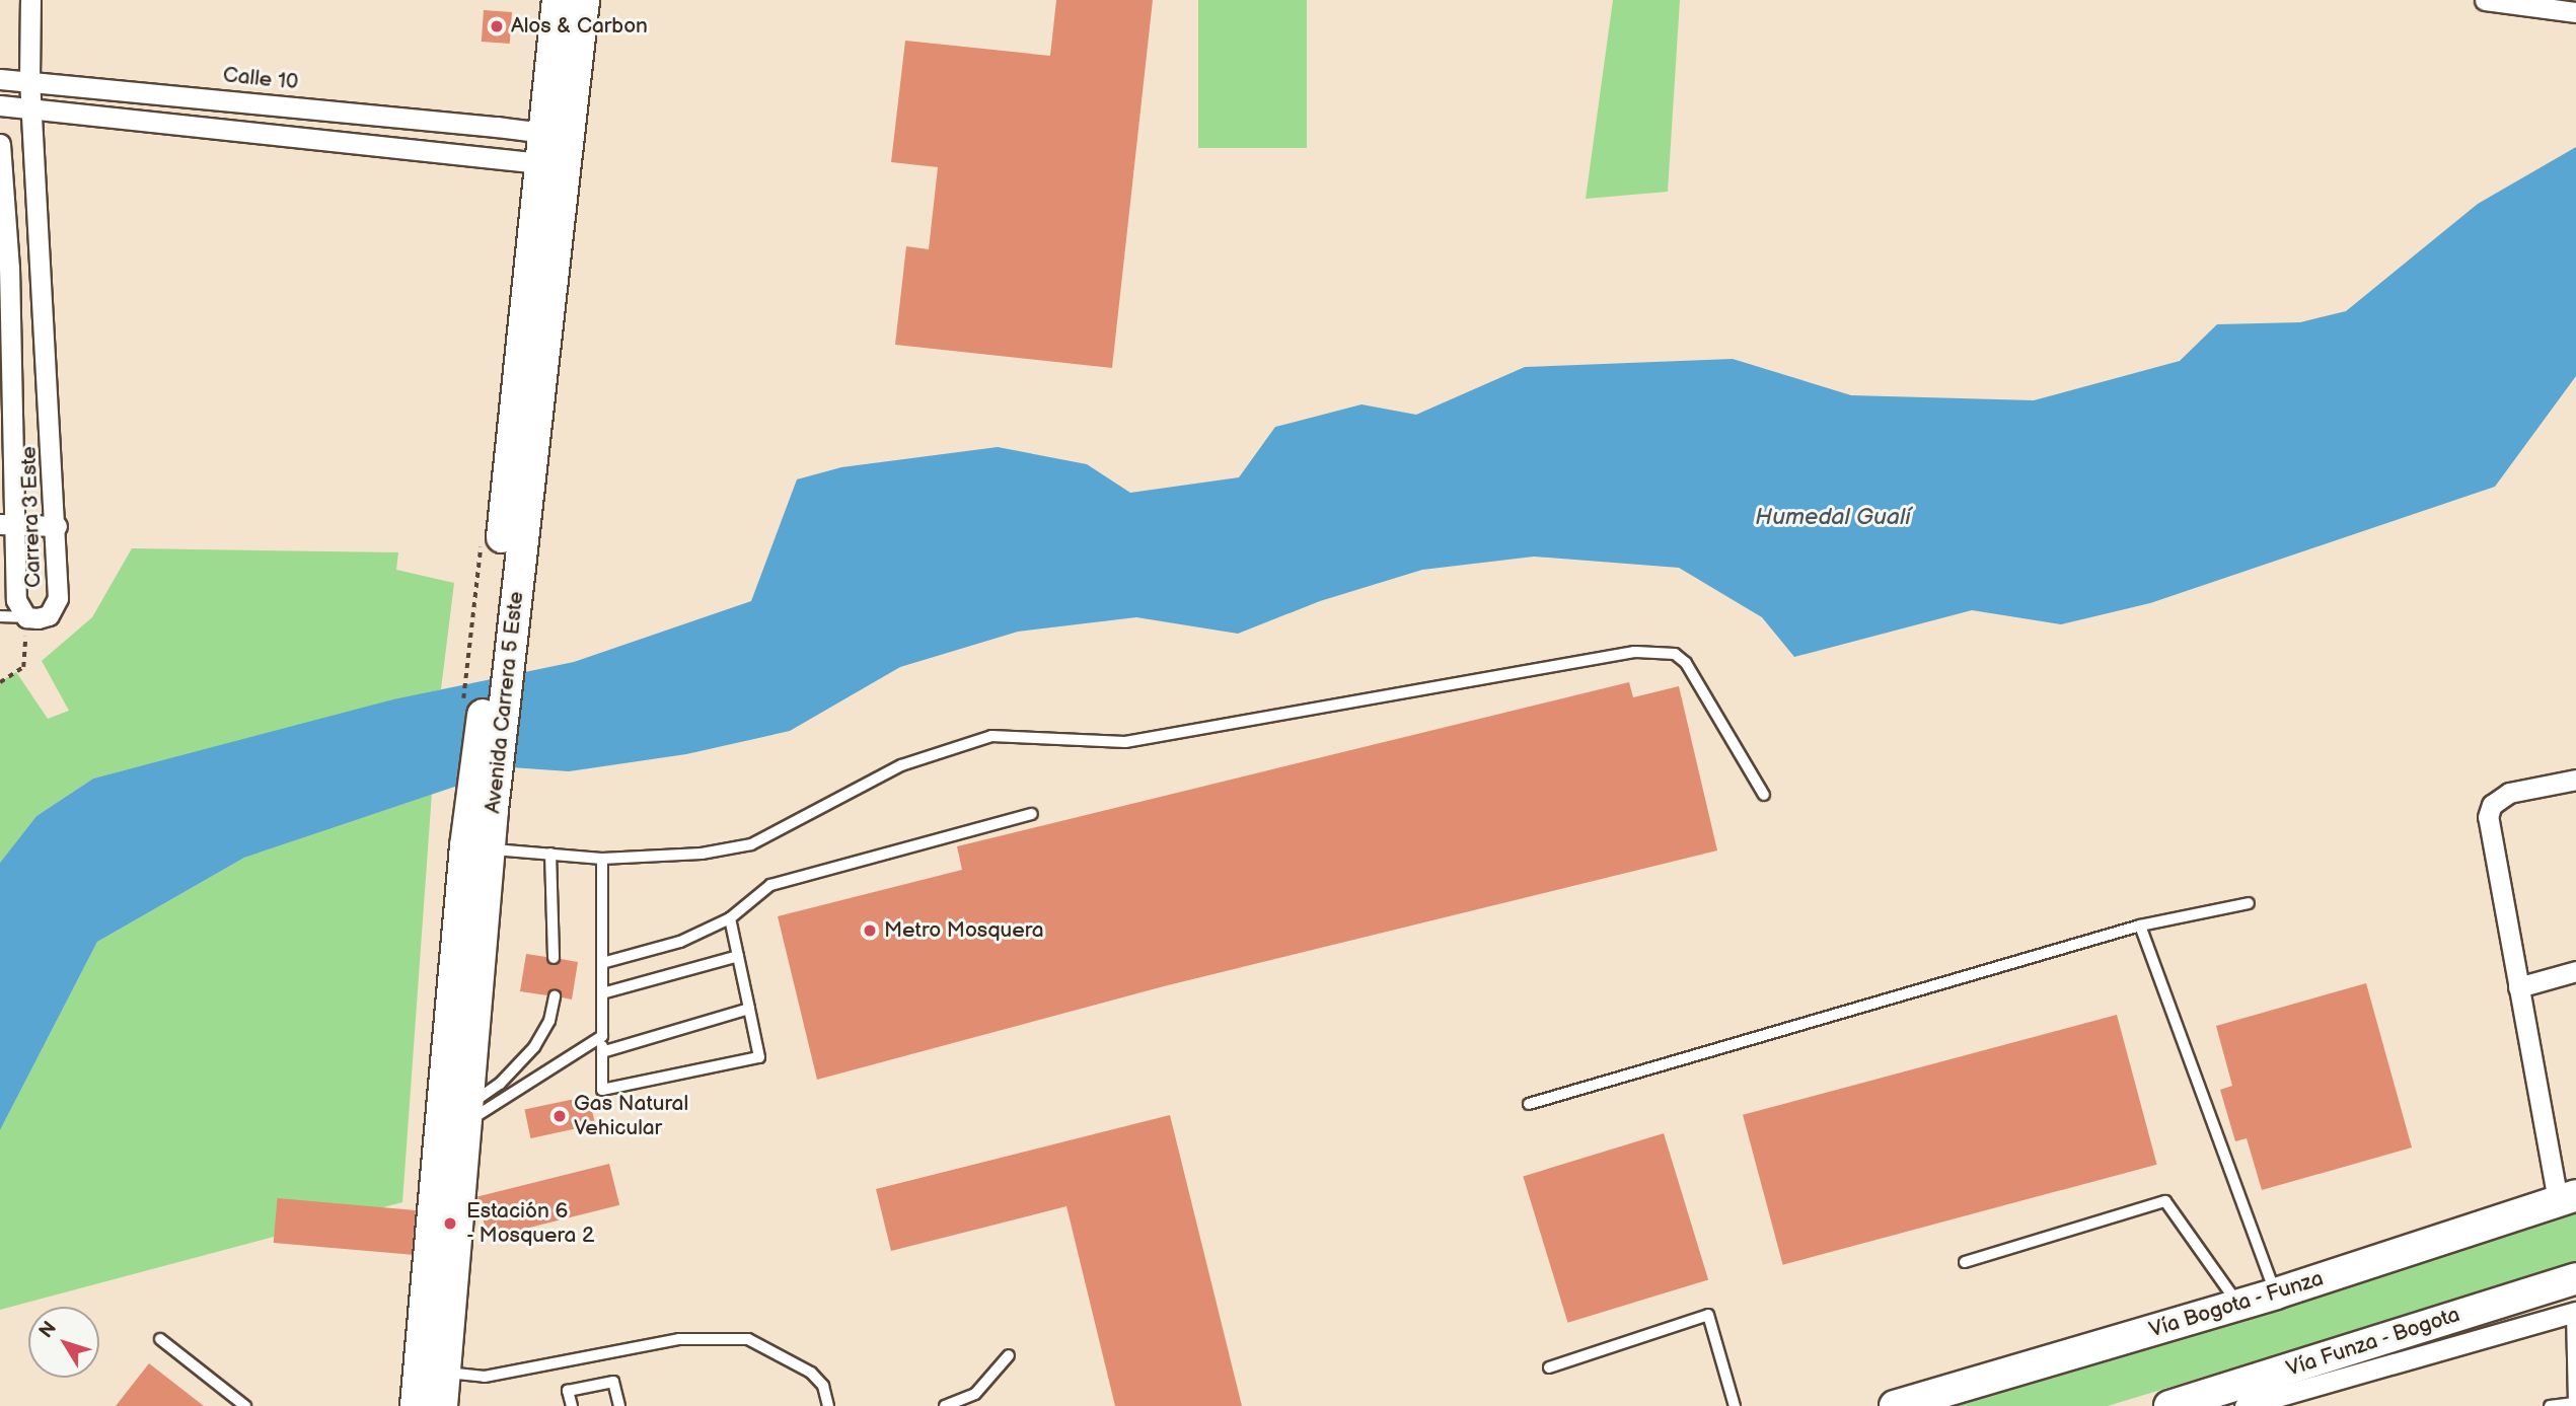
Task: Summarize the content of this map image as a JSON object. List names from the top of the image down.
{
  "streets": {
    "main road": ["Avenida Carrera 5 Este", "Vía Bogota - Funza", "Vía Funza - Bogota"],
    "street": ["Calle 10", "Carrera 3 Este"]
  },
  "crossings": [
    ["Calle 10", "Carrera 3 Este"],
    ["Calle 10", "Avenida Carrera 5 Este"]
  ],
  "water": ["Humedal Gualí"],
  "places": [
    "Alos & Carbon",
    "Metro Mosquera",
    "Gas Natural Vehicular",
    "Estación 6 - Mosquera 2"
  ],
  "north": "top left"
}
